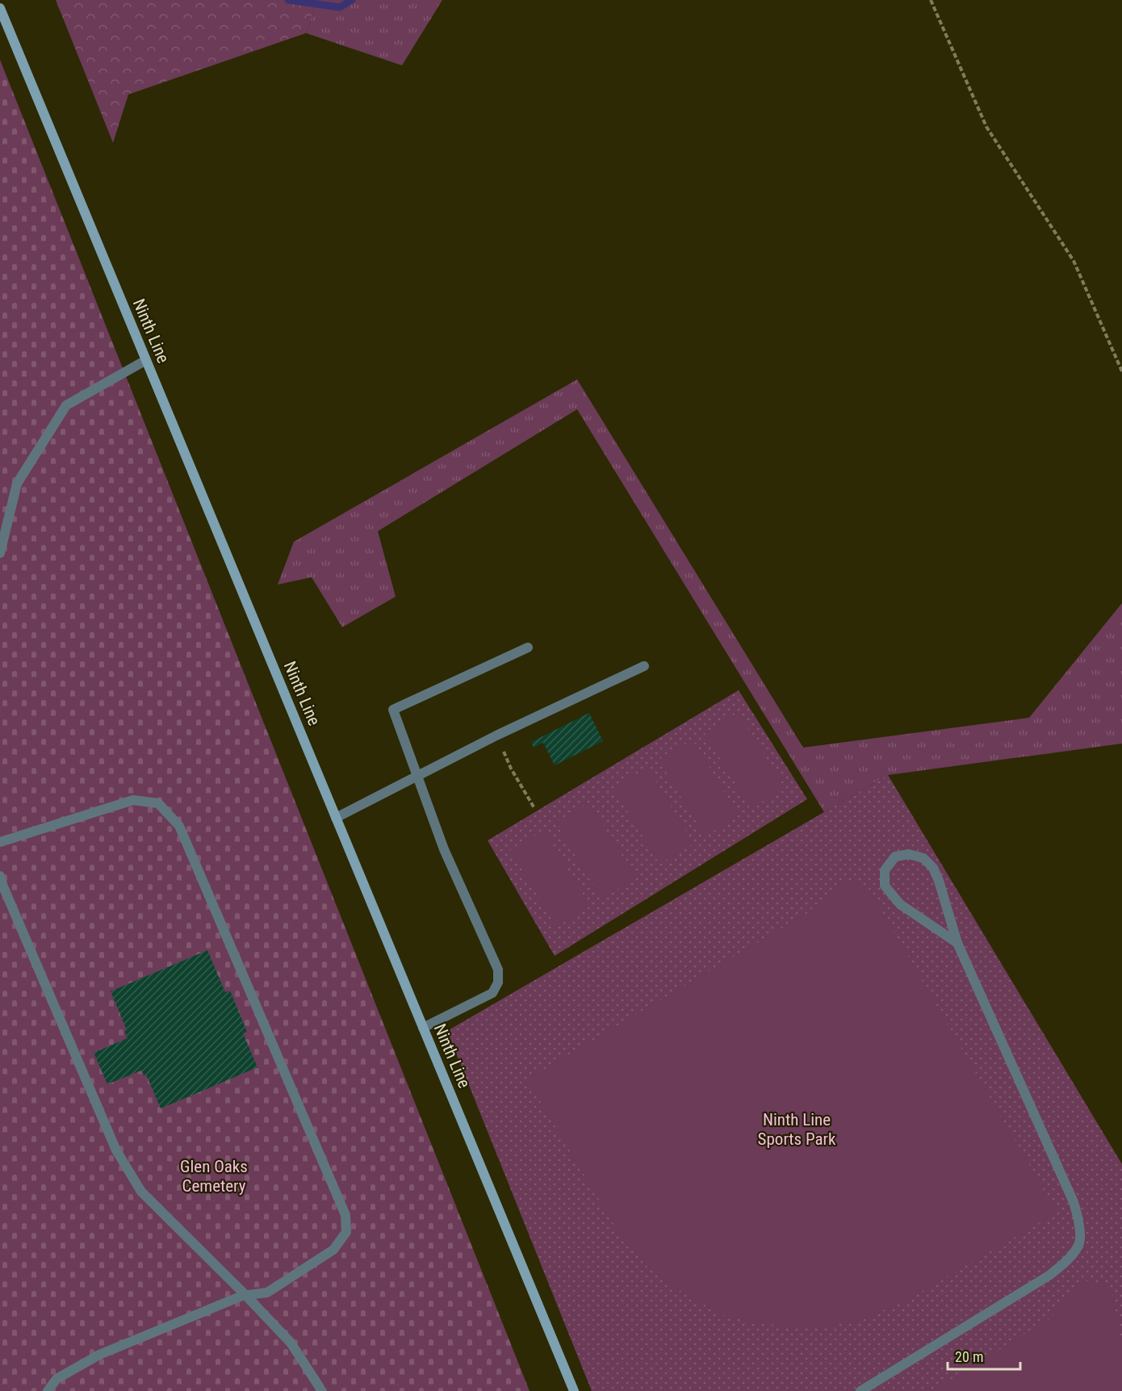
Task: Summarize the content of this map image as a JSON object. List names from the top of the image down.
{
  "streets": {
    "main road": ["Ninth Line"]
  },
  "parks": ["Ninth Line Sports Park", "Glen Oaks Cemetery"],
  "scale_bar": "20 m"
}
